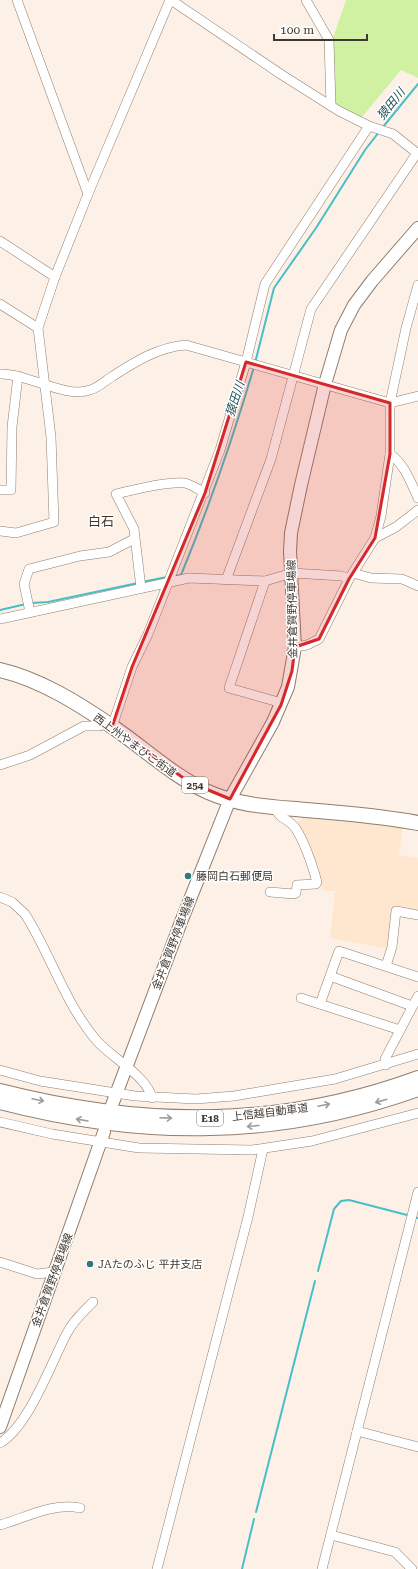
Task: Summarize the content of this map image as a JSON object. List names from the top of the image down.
{
  "streets": {
    "highway": [
      "西上州やまびこ街道",
      "254",
      "上信越自動車道",
      "E18"
    ],
    "main road": ["金井倉賀野停車場線"]
  },
  "crossings": [
    ["金井倉賀野停車場線", "西上州やまびこ街道"]
  ],
  "districts": ["白石"],
  "water": ["猿田川"],
  "places": ["藤岡白石郵便局", "JAたのふじ 平井支店"],
  "scale_bar": "100 m"
}
